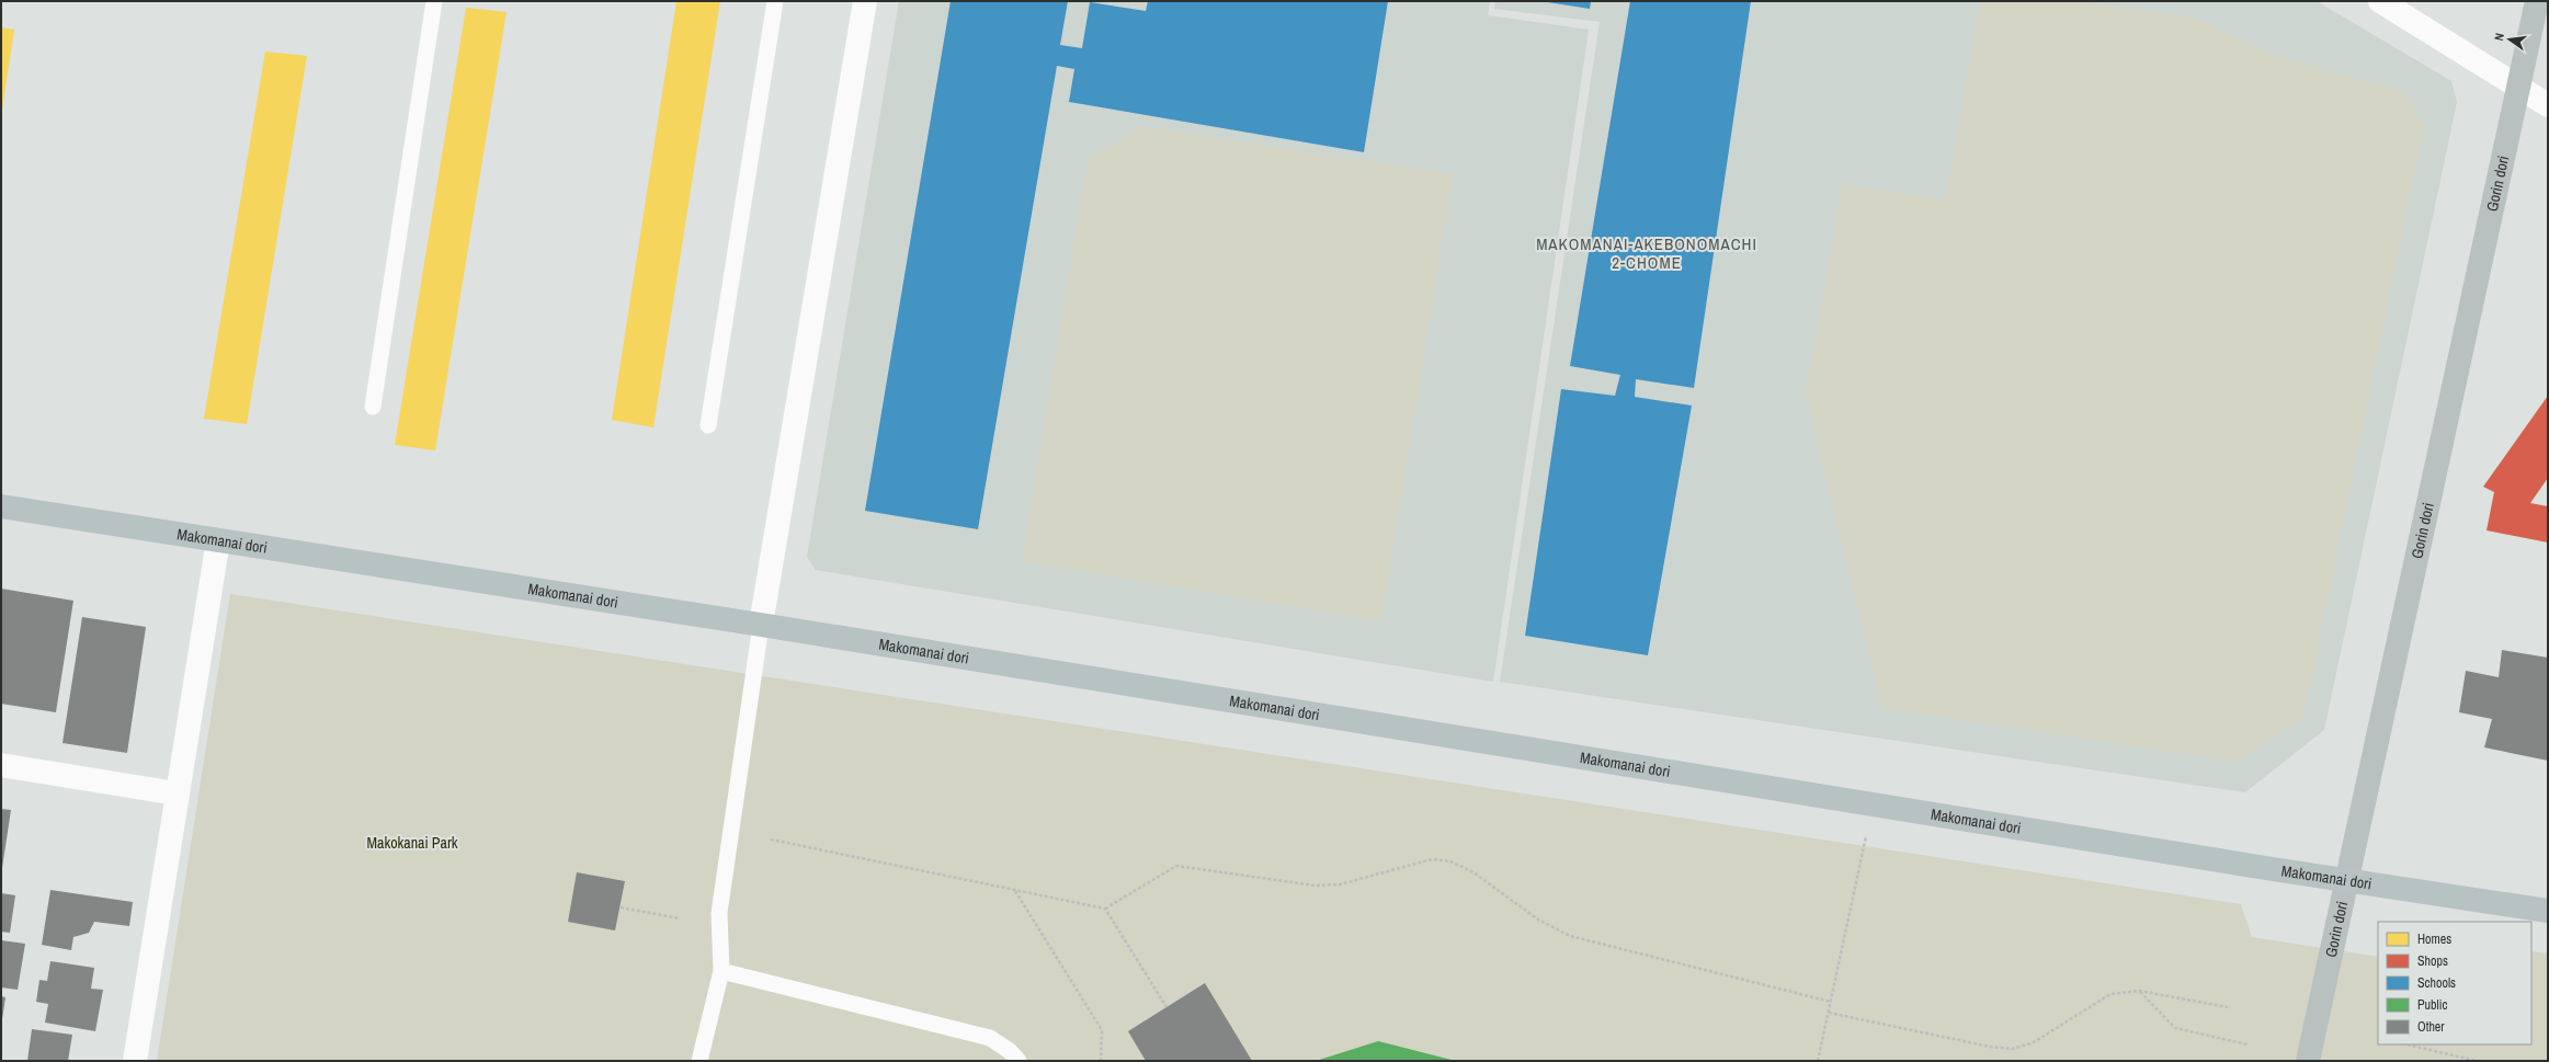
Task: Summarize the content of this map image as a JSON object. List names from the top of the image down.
{
  "streets": {
    "highway": ["Makomanai dori"],
    "main road": ["Gorin dori"]
  },
  "crossings": [
    ["Gorin dori", "Makomanai dori"]
  ],
  "districts": ["MAKOMANAI-AKEBONOMACHI 2-CHOME"],
  "parks": ["Makokanai Park"],
  "legend": [
    "Homes",
    "Shops",
    "Schools",
    "Public",
    "Other"
  ],
  "north": "left"
}
